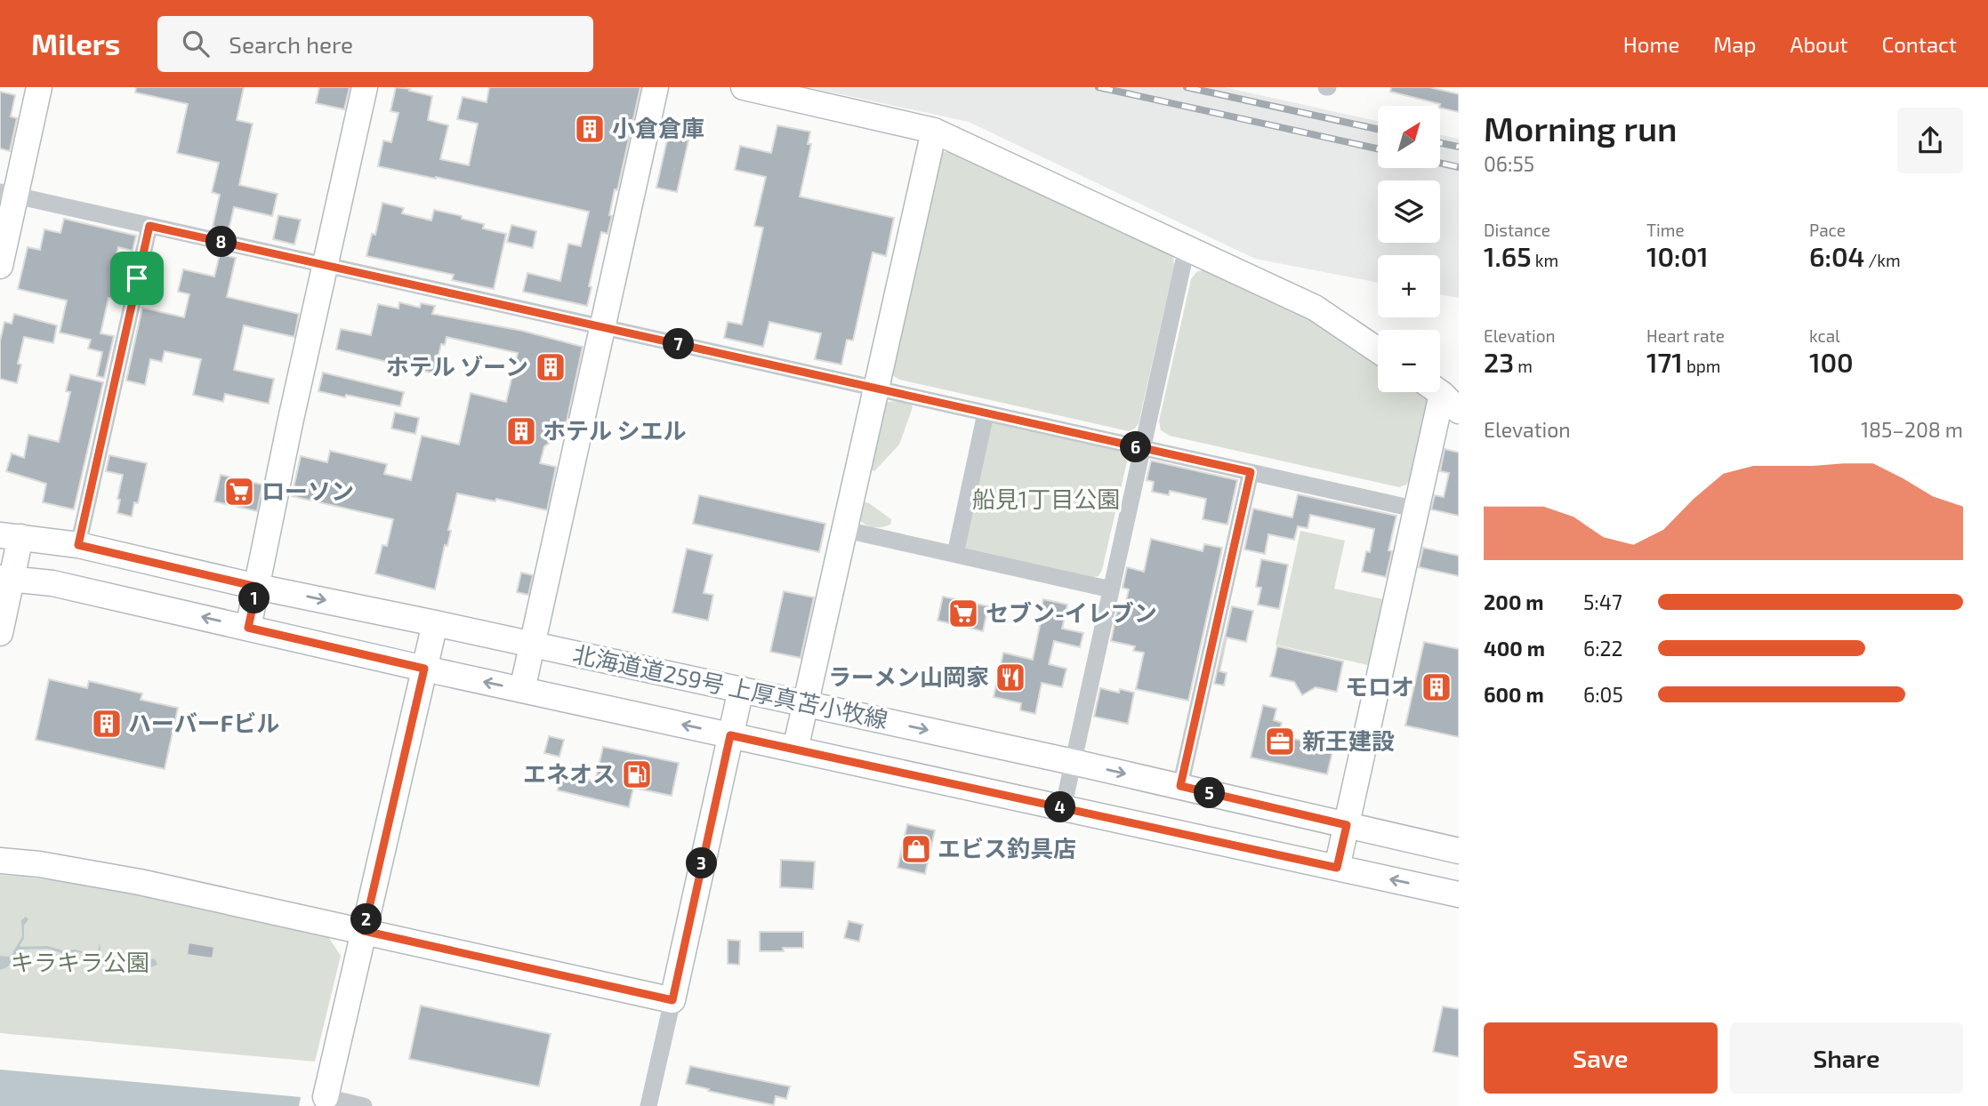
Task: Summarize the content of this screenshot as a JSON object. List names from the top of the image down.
{
  "streets": {
    "street": ["北海道道259号 上厚真苫小牧線"]
  },
  "parks": ["船見1丁目公園", "キラキラ公園"],
  "places": {
    "building": [
      "小倉倉庫",
      "ホテル ゾーン",
      "ホテル シエル",
      "モロオ",
      "ハーバーFビル"
    ],
    "supermarket": ["ローソン", "セブン-イレブン"],
    "restaurant": ["ラーメン山岡家"],
    "office": ["新王建設"],
    "fuel station": ["エネオス"],
    "shop": ["エビス釣具店"]
  },
  "north": "top right",
  "page": {
    "header": "Milers",
    "search": "Search here",
    "nav": [
      "Home",
      "Map",
      "About",
      "Contact"
    ],
    "heading": ["Morning run", "06:55"],
    "map_buttons": ["+", "−"],
    "stats": [
      ["Distance", "1.65 km"],
      ["Time", "10:01"],
      ["Pace", "6:04 /km"],
      ["Elevation", "23 m"],
      ["Heart rate", "171 bpm"],
      ["kcal", "100"]
    ],
    "pins": [
      "8",
      "7",
      "6",
      "1",
      "5",
      "4",
      "3",
      "2"
    ],
    "chart": ["Elevation", "185–208 m"],
    "list": [
      {
        "name": "200 m",
        "note": "5:47"
      },
      {
        "name": "400 m",
        "note": "6:22"
      },
      {
        "name": "600 m",
        "note": "6:05"
      }
    ],
    "buttons": ["Save", "Share"]
  }
}
